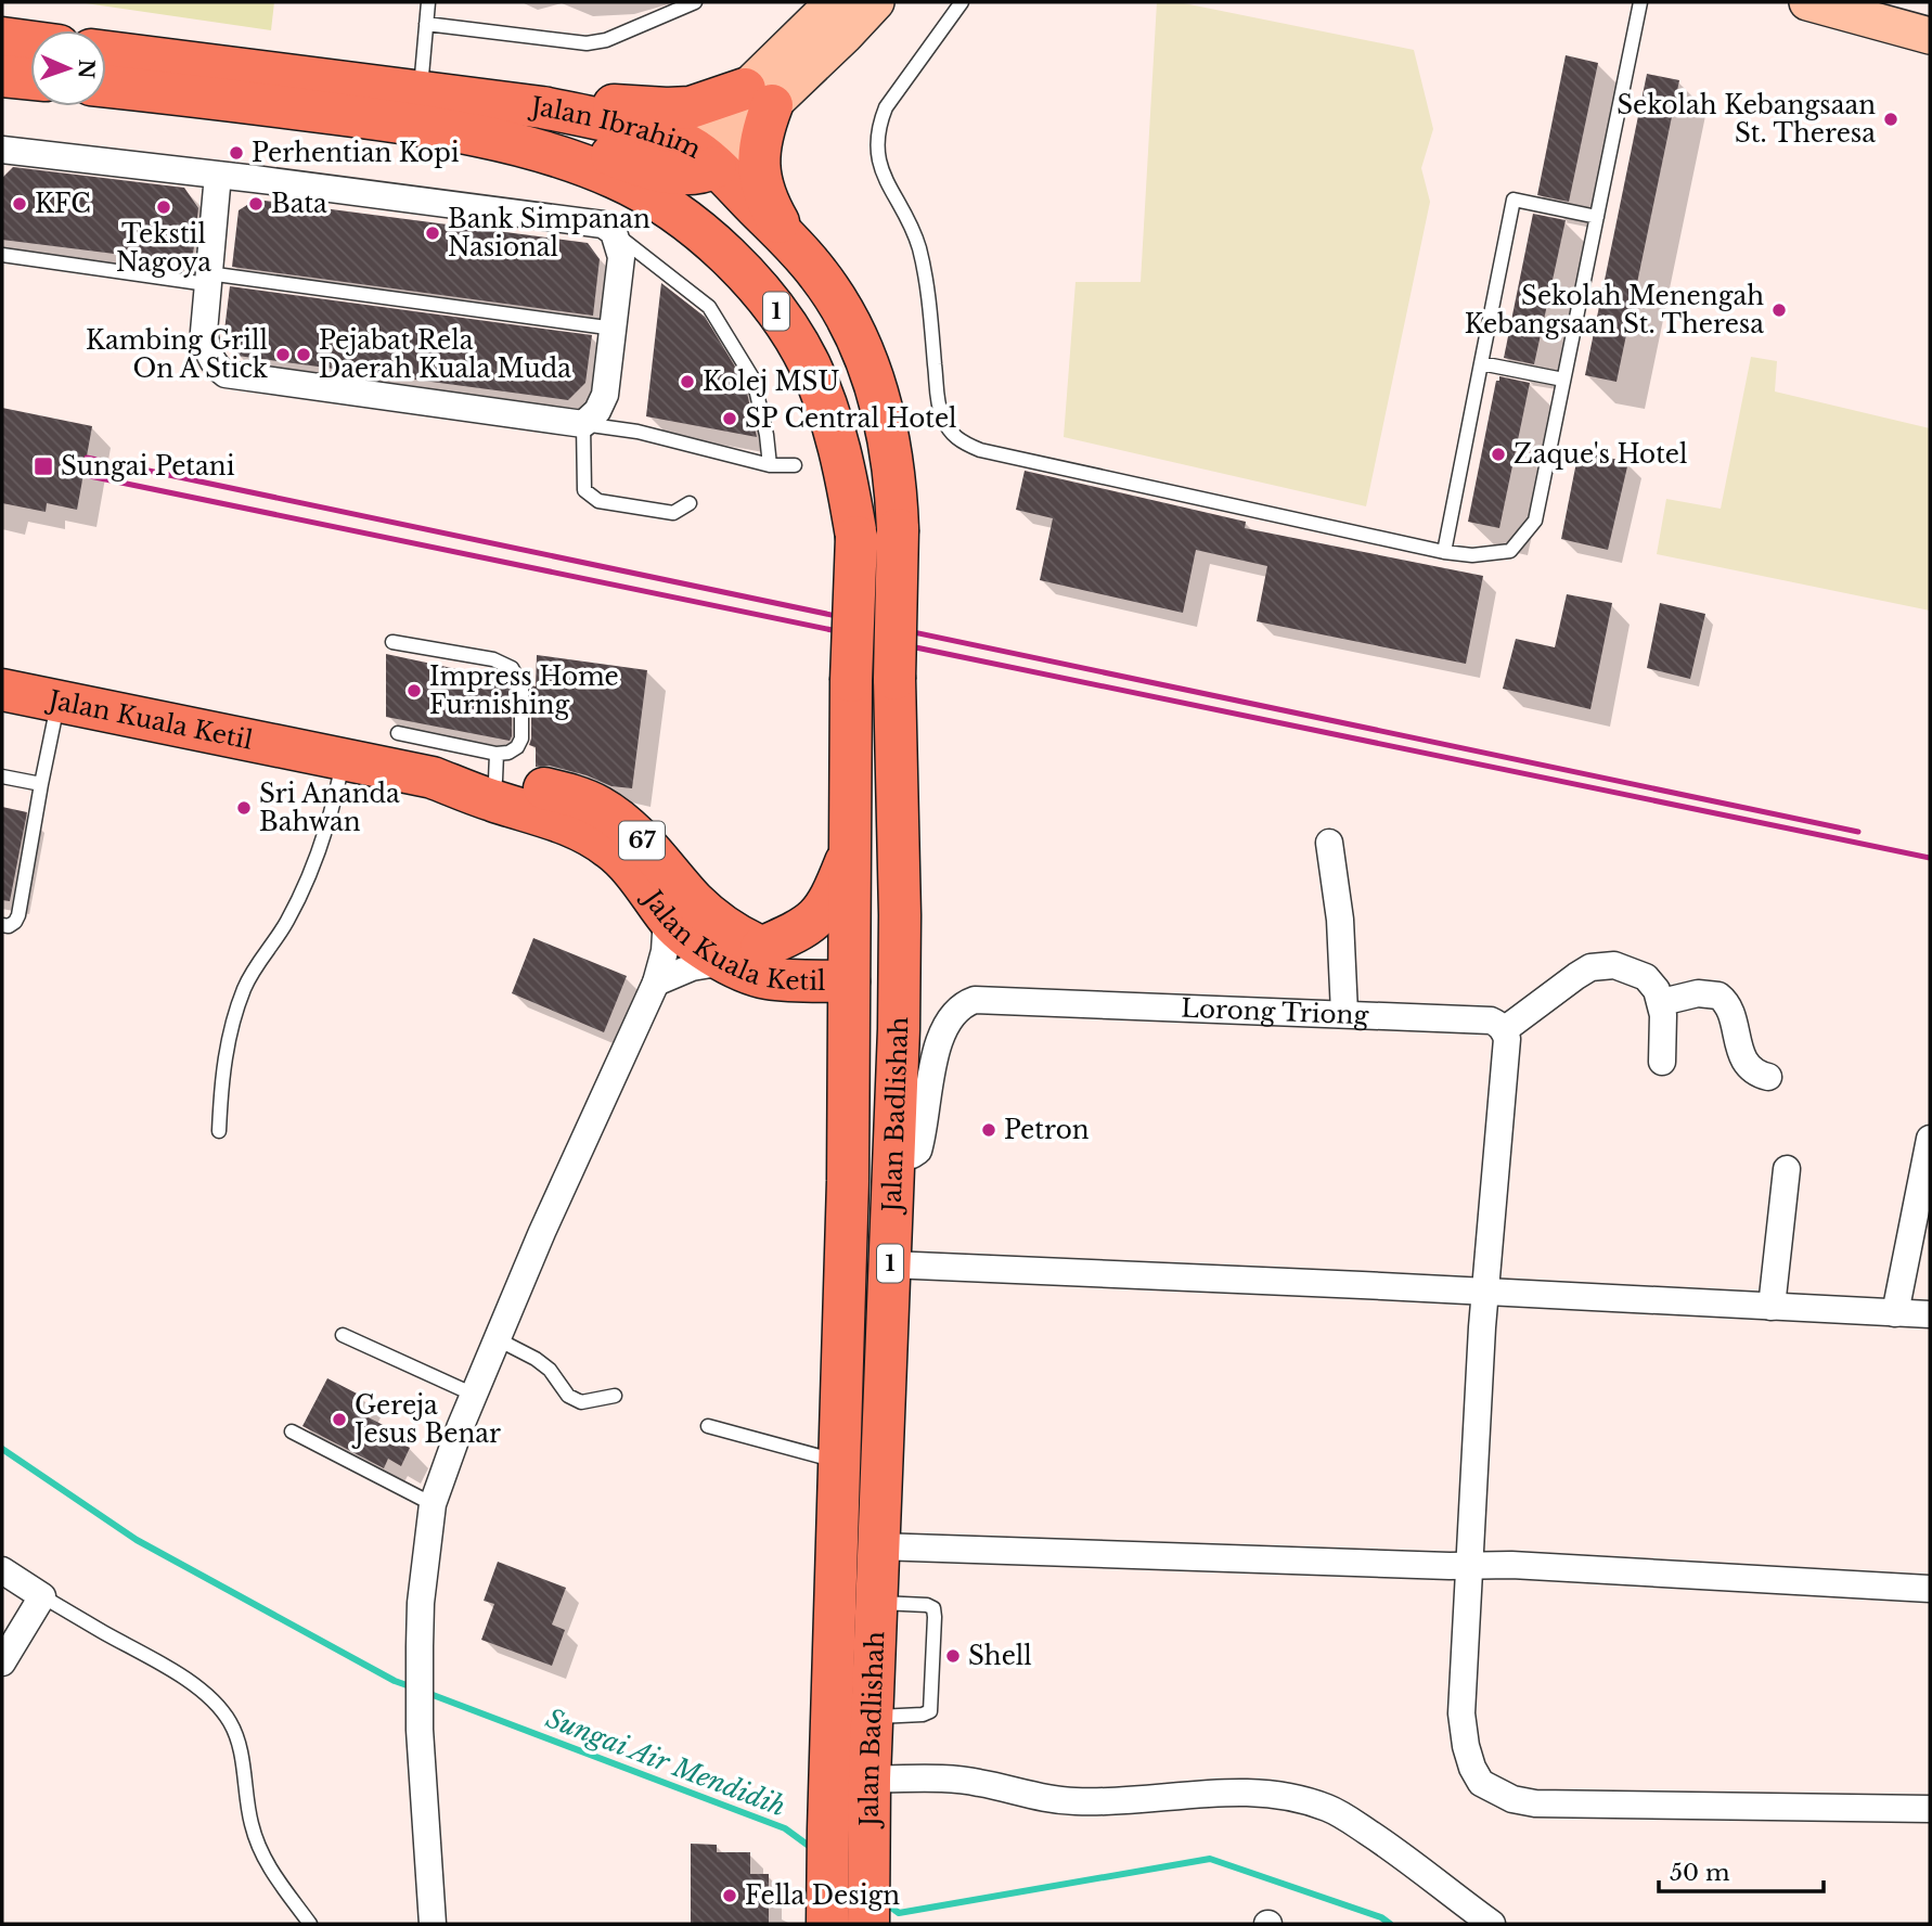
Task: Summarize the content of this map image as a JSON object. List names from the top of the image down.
{
  "streets": {
    "main road": [
      "Jalan Ibrahim",
      "1",
      "Jalan Kuala Ketil",
      "67",
      "Jalan Badlishah"
    ],
    "street": ["Lorong Triong"]
  },
  "crossings": [
    ["Jalan Ibrahim", "Jalan Badlishah"],
    ["Jalan Kuala Ketil", "Jalan Badlishah"],
    ["Lorong Triong", "Jalan Badlishah"]
  ],
  "water": ["Sungai Air Mendidih"],
  "places": {
    "other": [
      "Sekolah Kebangsaan St. Theresa",
      "Perhentian Kopi",
      "KFC",
      "Bata",
      "Tekstil Nagoya",
      "Bank Simpanan Nasional",
      "Sekolah Menengah Kebangsaan St. Theresa",
      "Kambing Grill On A Stick",
      "Pejabat Rela Daerah Kuala Muda",
      "Kolej MSU",
      "SP Central Hotel",
      "Zaque's Hotel",
      "Impress Home Furnishing",
      "Sri Ananda Bahwan",
      "Petron",
      "Gereja Jesus Benar",
      "Shell",
      "Fella Design"
    ],
    "transit": ["Sungai Petani"]
  },
  "scale_bar": "50 m",
  "north": "right"
}
